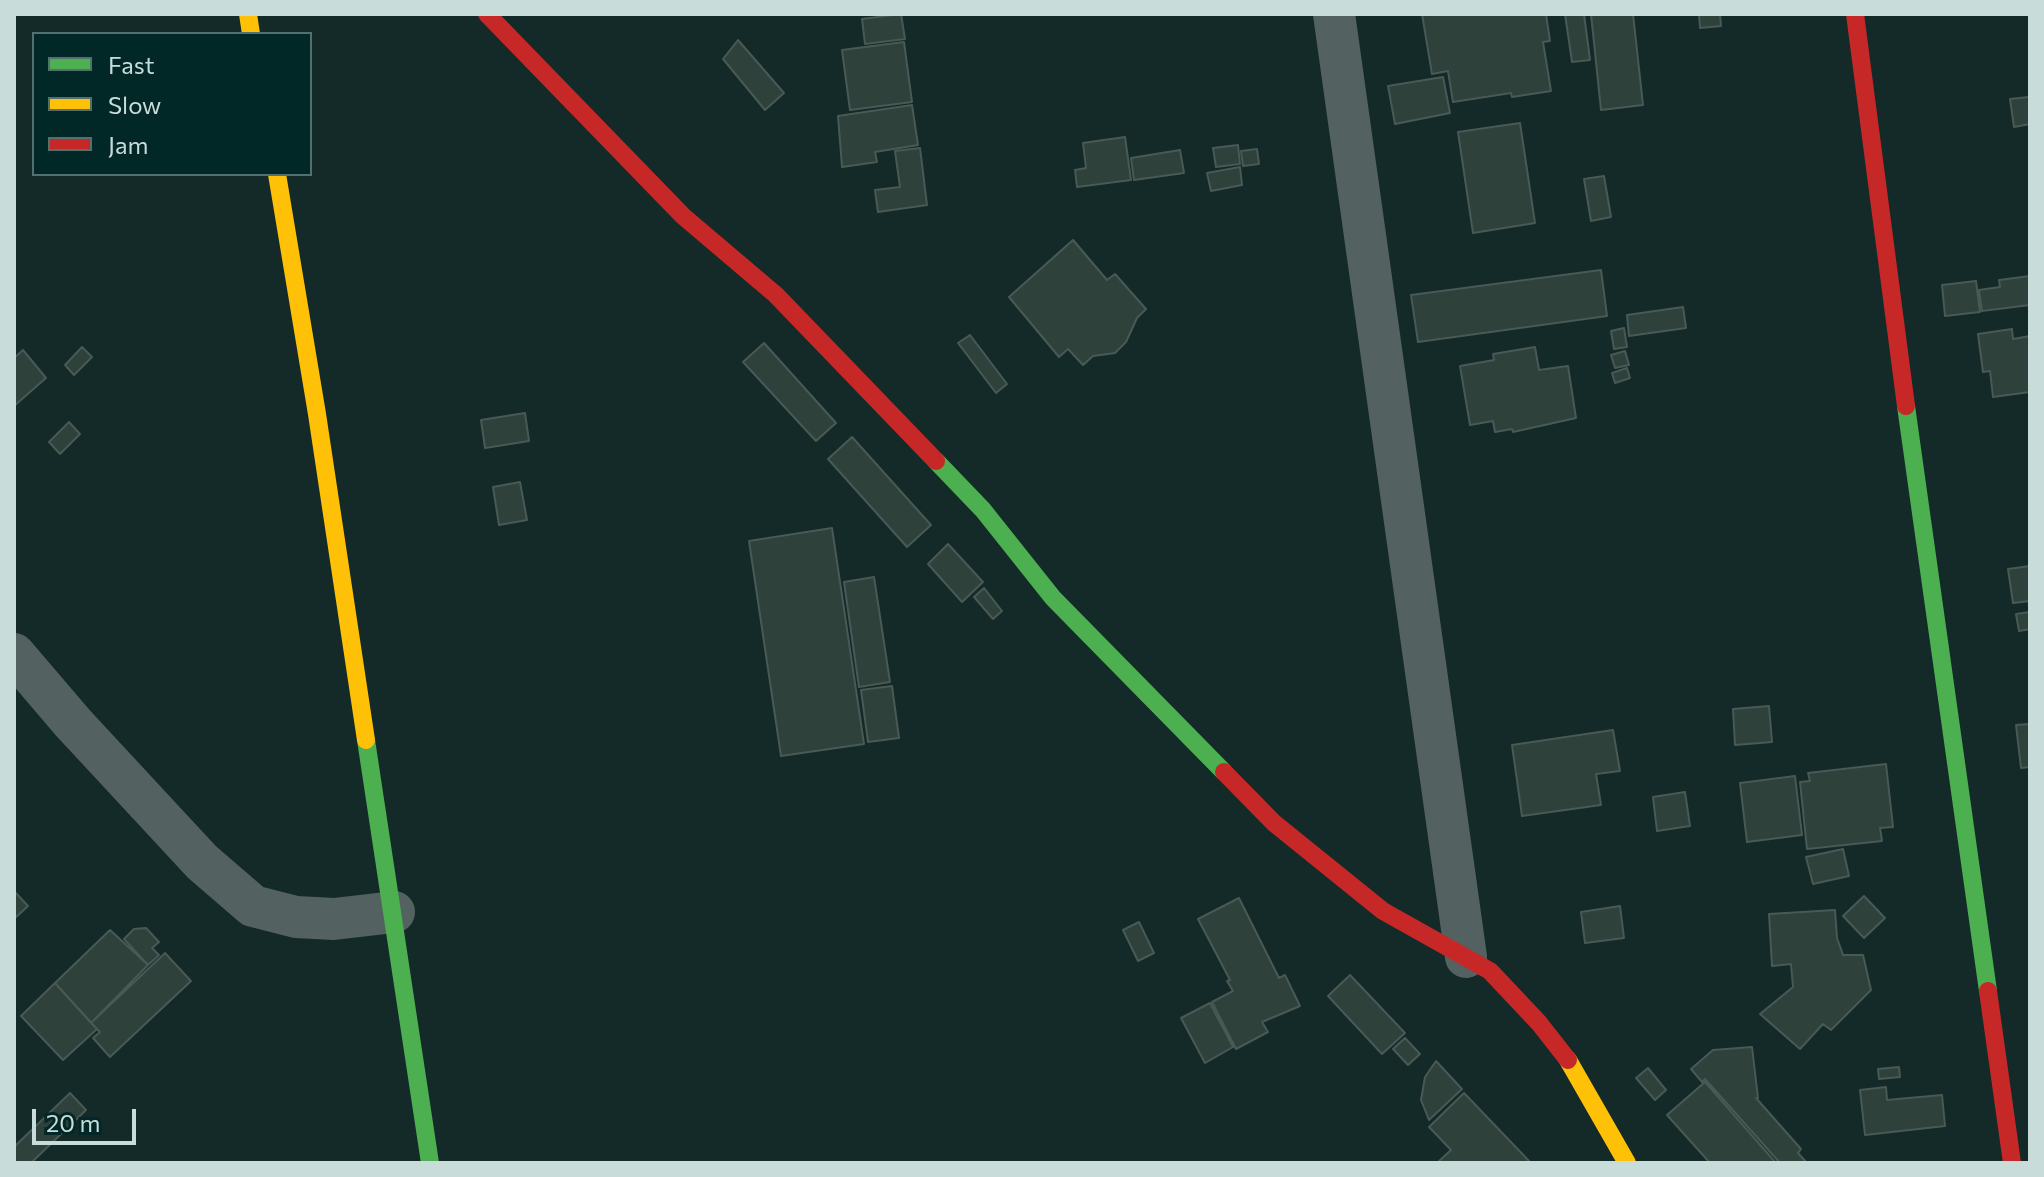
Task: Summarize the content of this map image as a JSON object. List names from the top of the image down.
{
  "legend": ["Fast", "Slow", "Jam"],
  "scale_bar": "20 m"
}
